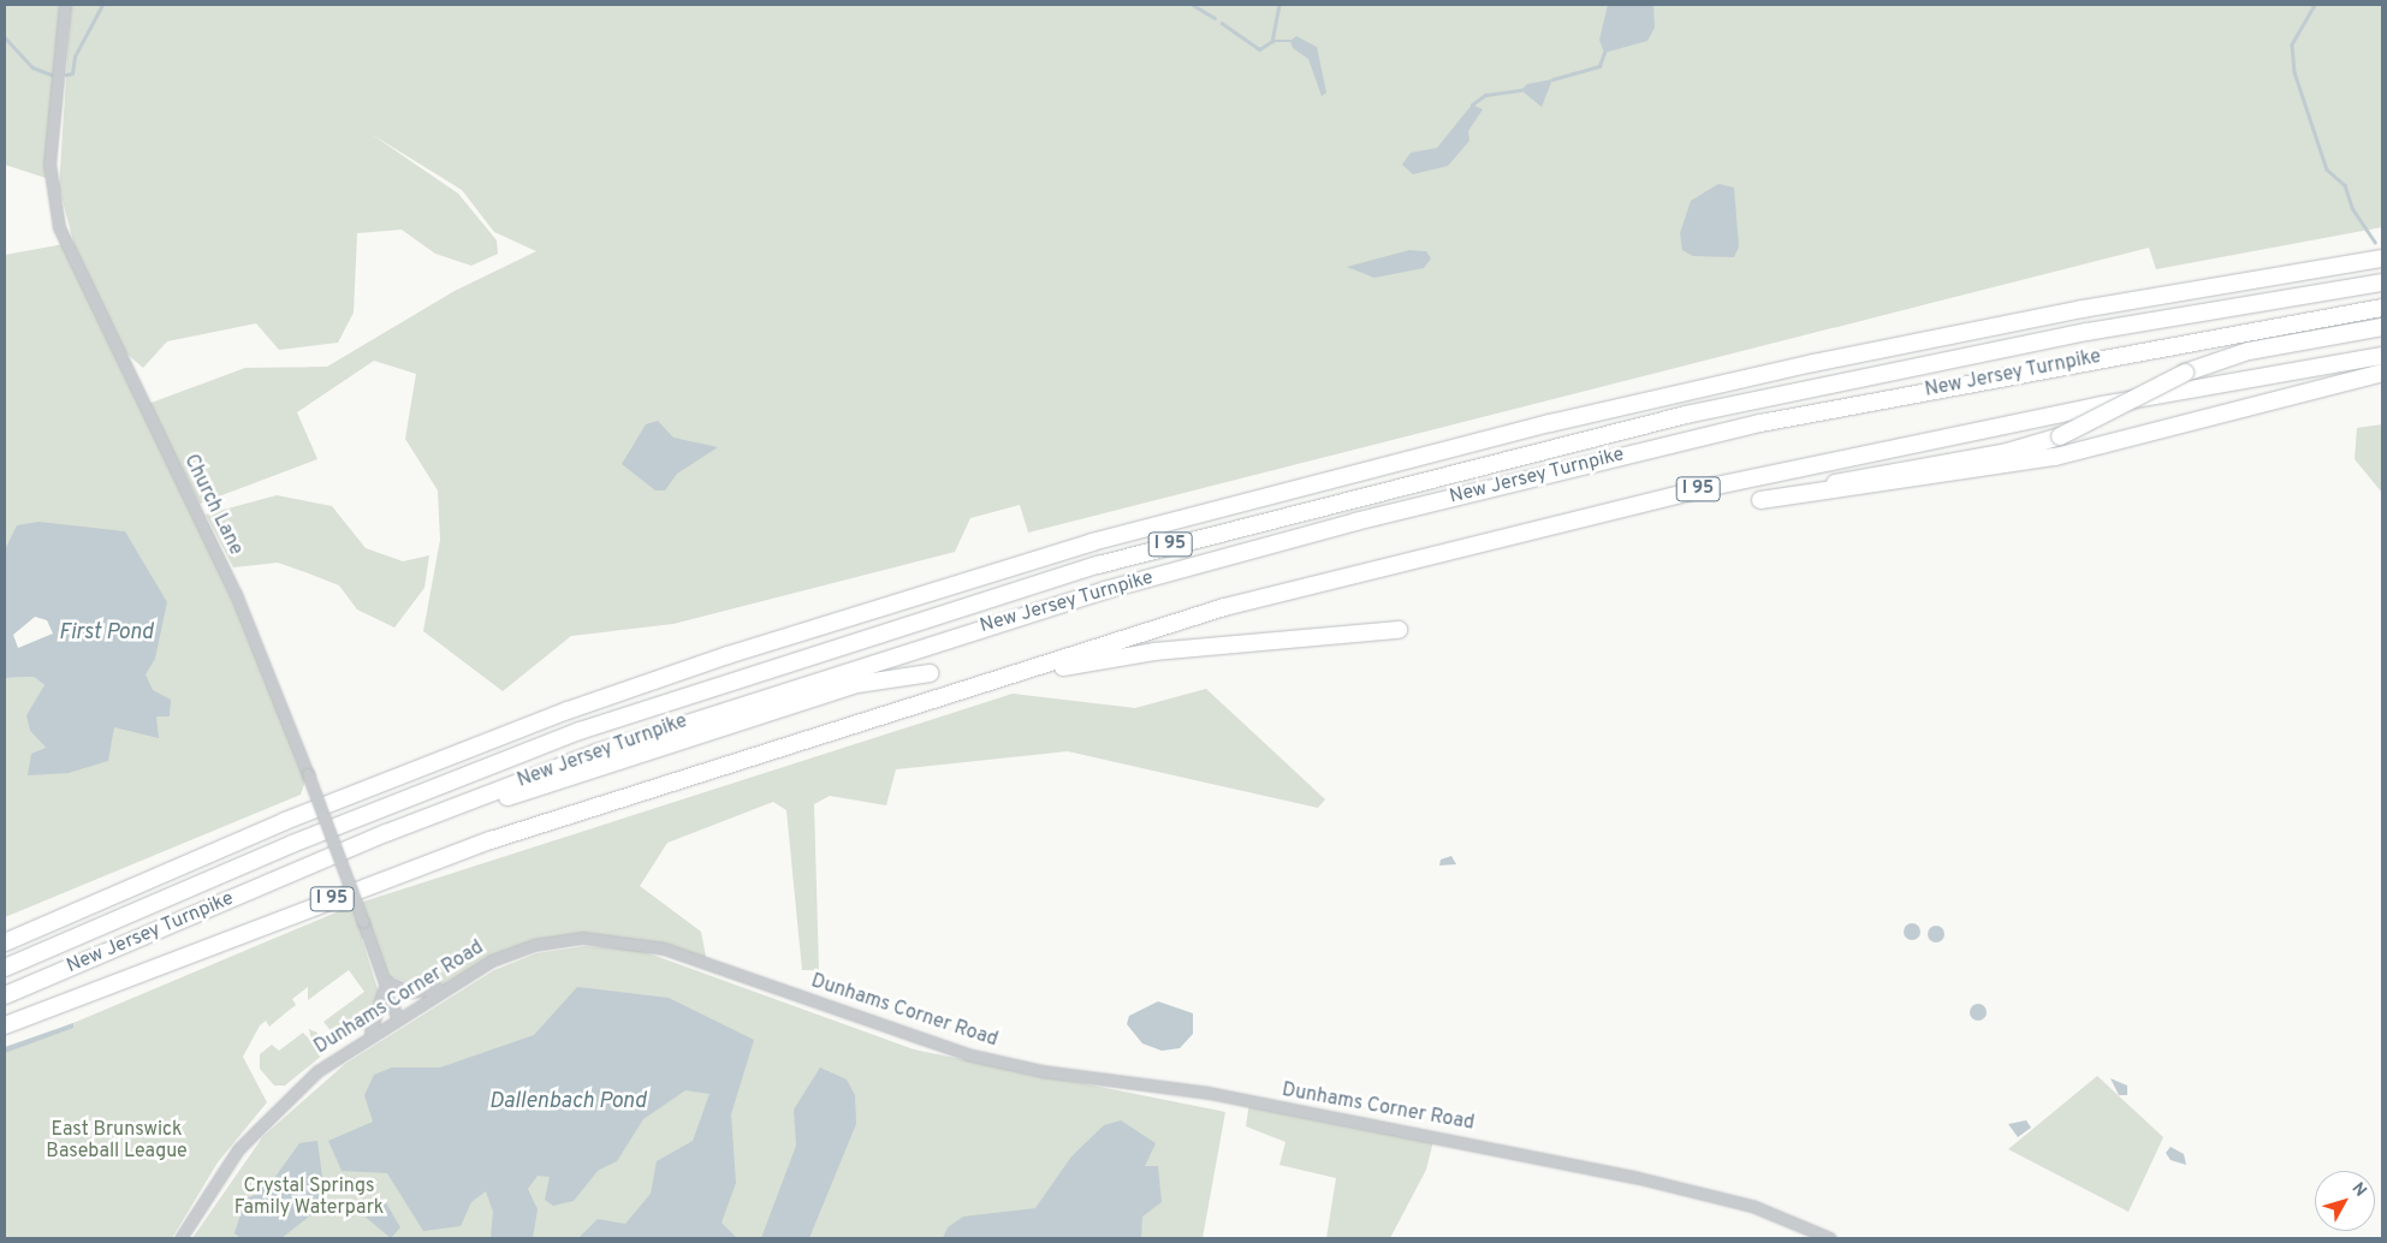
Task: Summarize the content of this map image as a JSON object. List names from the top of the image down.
{
  "streets": {
    "highway": ["New Jersey Turnpike", "I 95"],
    "street": ["Church Lane", "Dunhams Corner Road"]
  },
  "crossings": [
    ["Church Lane", "Dunhams Corner Road"]
  ],
  "water": ["First Pond", "Dallenbach Pond"],
  "parks": ["East Brunswick Baseball League", "Crystal Springs Family Waterpark"],
  "north": "top right"
}
